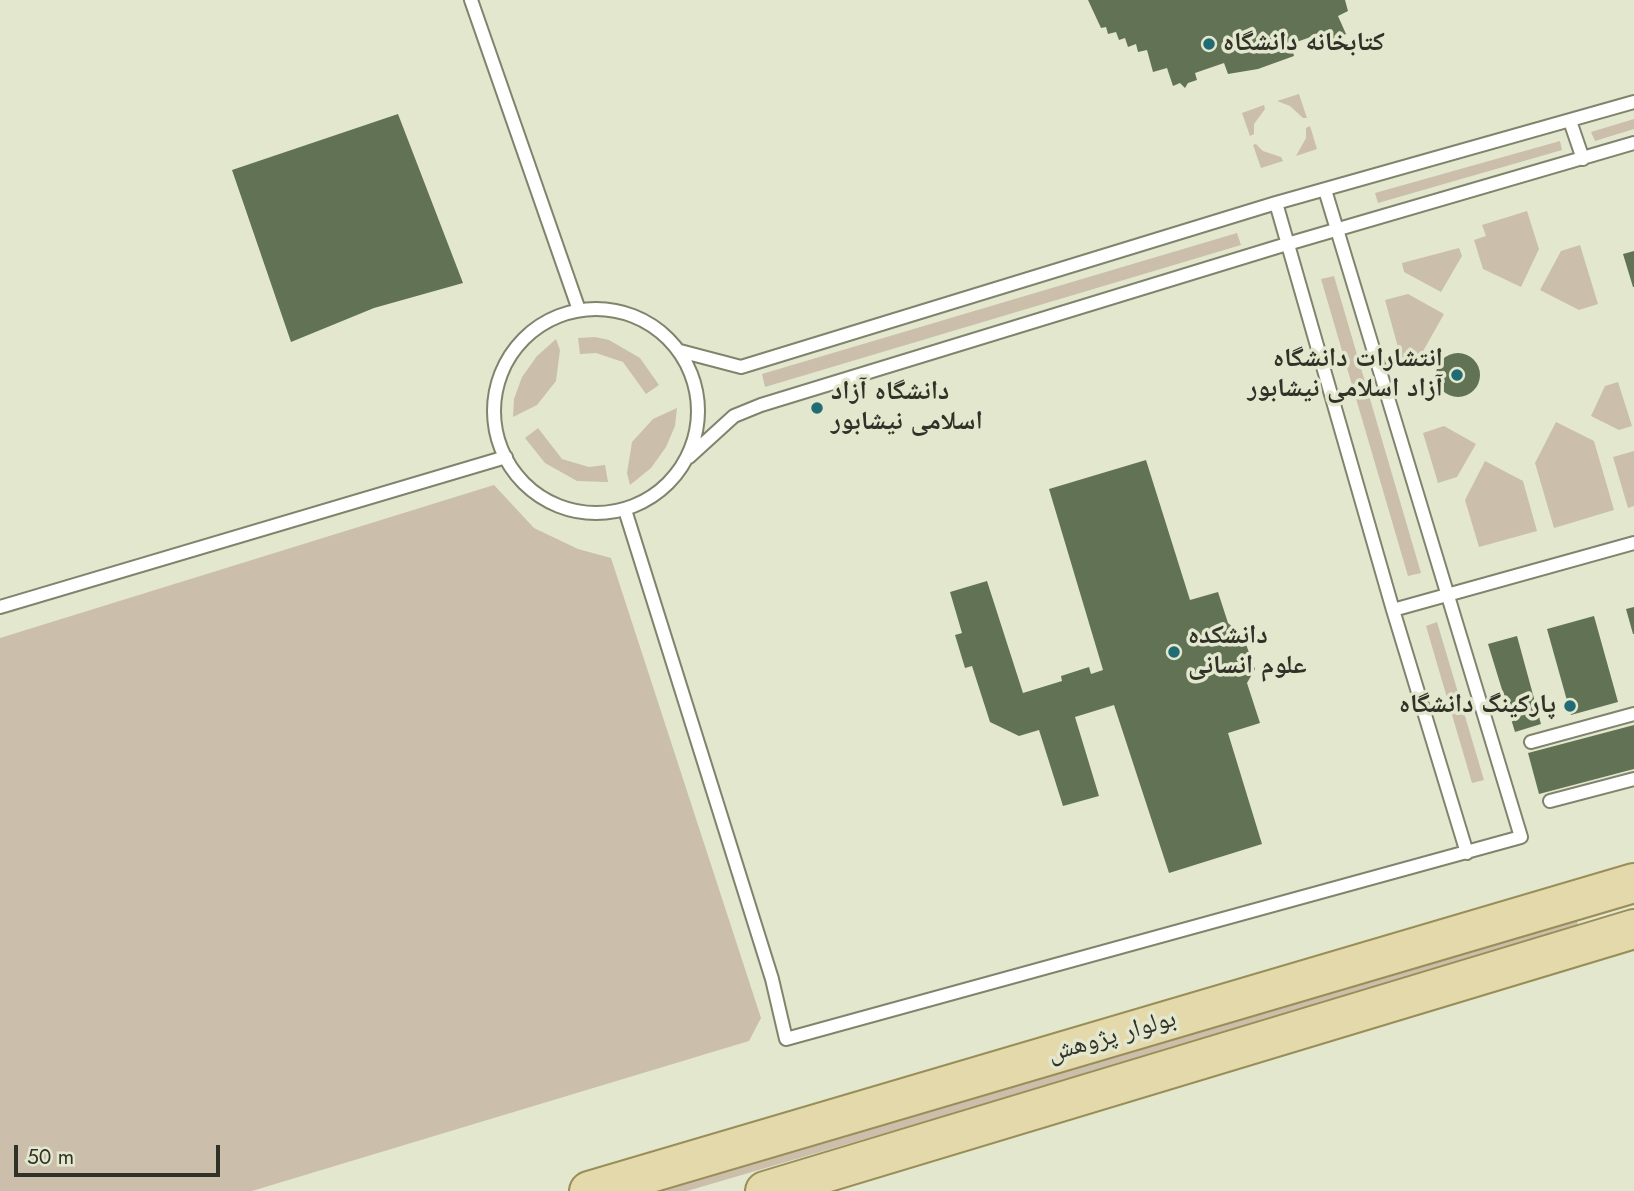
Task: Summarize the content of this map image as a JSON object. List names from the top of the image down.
{
  "streets": {
    "main road": ["بولوار پژوهش"]
  },
  "places": [
    "کتابخانه دانشگاه",
    "انتشارات دانشگاه آزاد اسلامی نیشابور",
    "دانشگاه آزاد اسلامی نیشابور",
    "دانشکده علوم انسانی",
    "پارکینگ دانشگاه"
  ],
  "scale_bar": "50 m"
}
